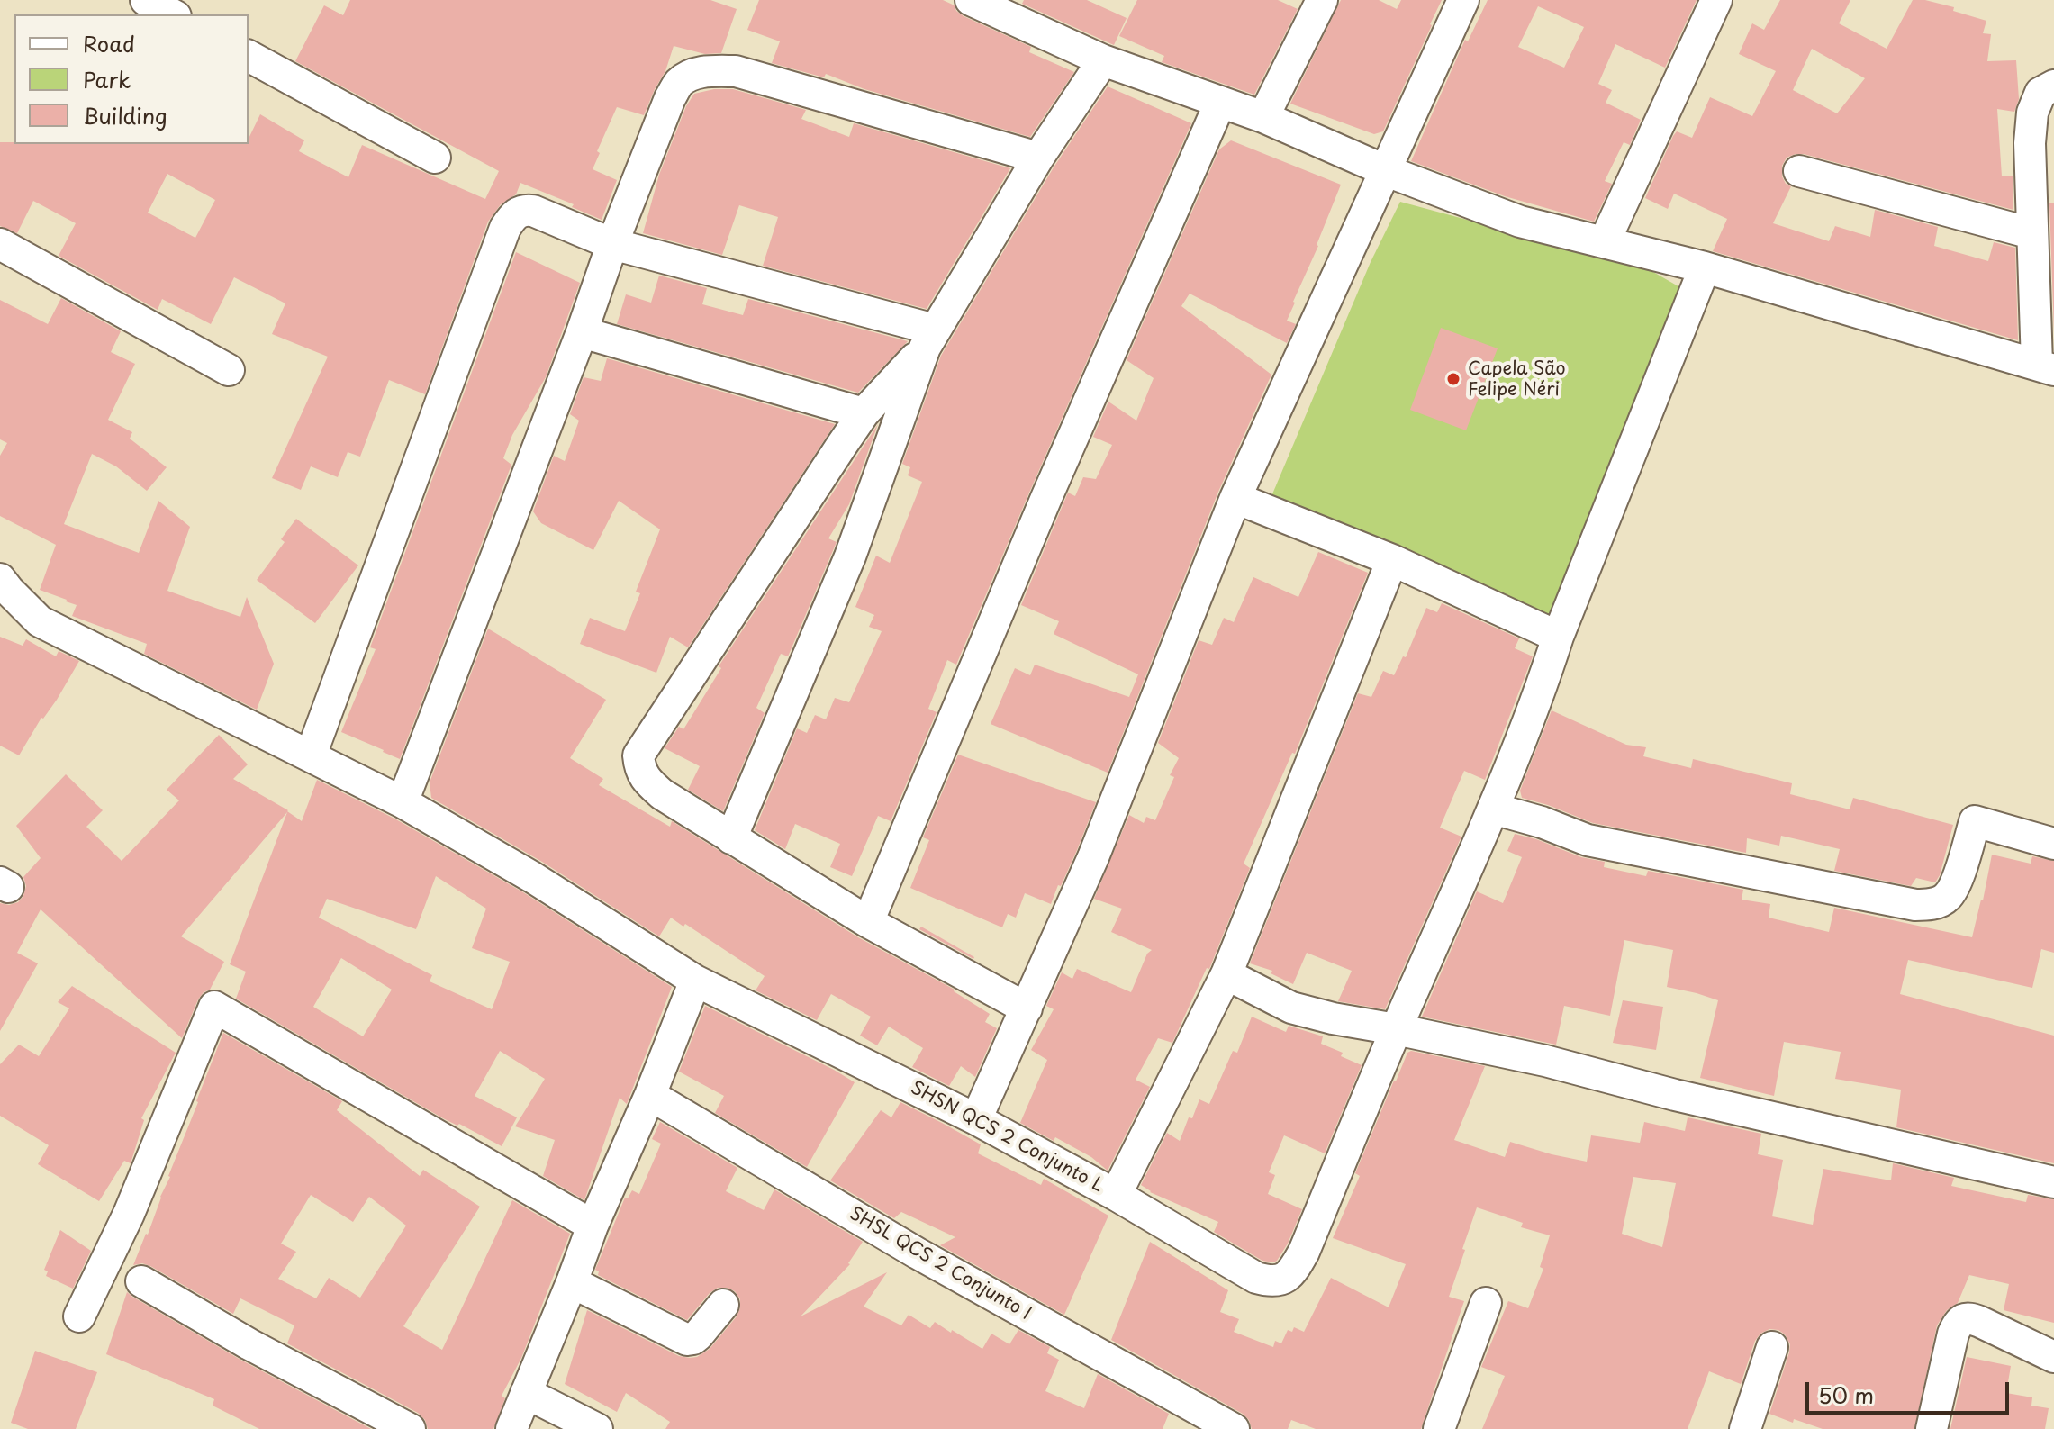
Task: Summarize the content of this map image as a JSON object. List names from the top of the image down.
{
  "streets": {
    "street": ["SHSN QCS 2 Conjunto L", "SHSL QCS 2 Conjunto I"]
  },
  "places": ["Capela São Felipe Néri"],
  "legend": ["Road", "Park", "Building"],
  "scale_bar": "50 m"
}
